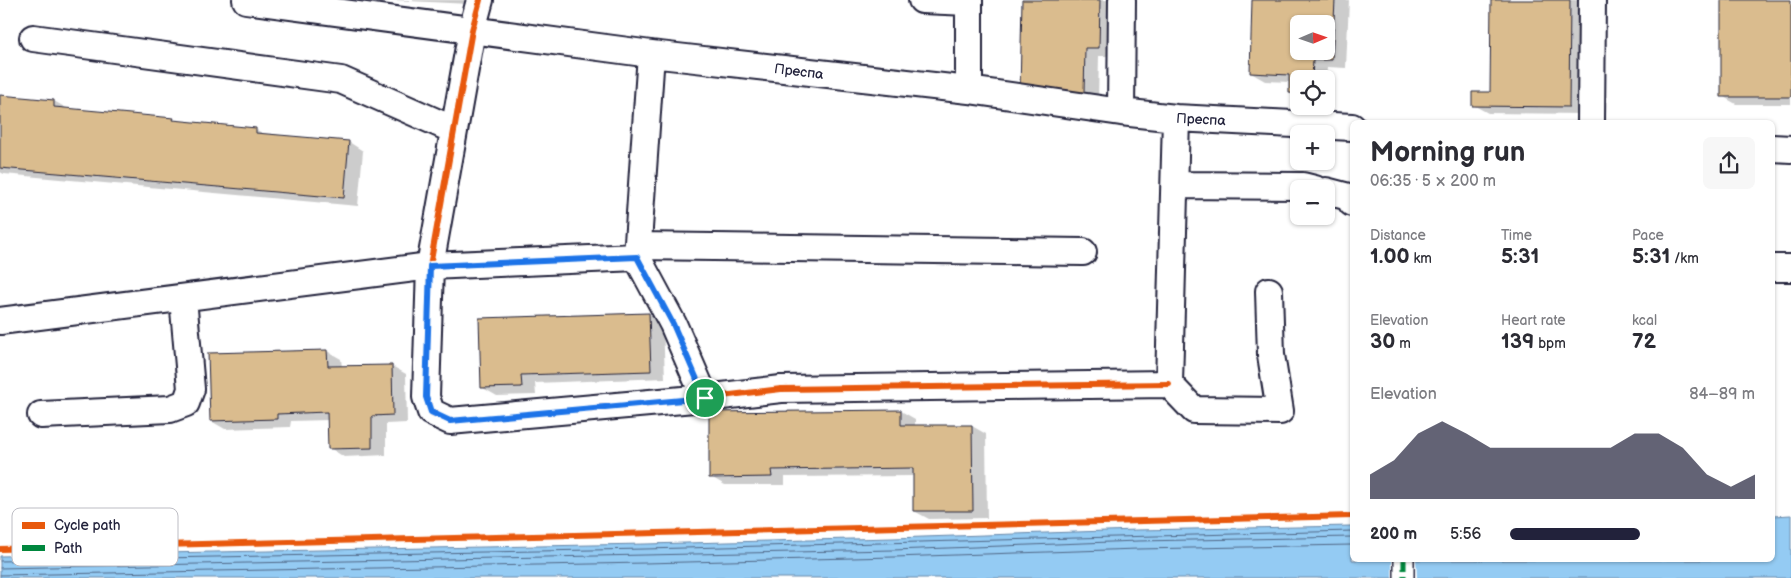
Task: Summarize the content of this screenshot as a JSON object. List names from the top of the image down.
{
  "streets": {
    "street": ["Преспа"]
  },
  "legend": ["Cycle path", "Path"],
  "north": "right",
  "page": {
    "map_buttons": ["+", "−"],
    "heading": ["Morning run", "06:35 · 5 × 200 m"],
    "stats": [
      ["Distance", "1.00 km"],
      ["Time", "5:31"],
      ["Pace", "5:31 /km"],
      ["Elevation", "30 m"],
      ["Heart rate", "139 bpm"],
      ["kcal", "72"]
    ],
    "chart": ["Elevation", "84–89 m"],
    "list": [
      {
        "name": "200 m",
        "note": "5:56"
      }
    ]
  }
}
